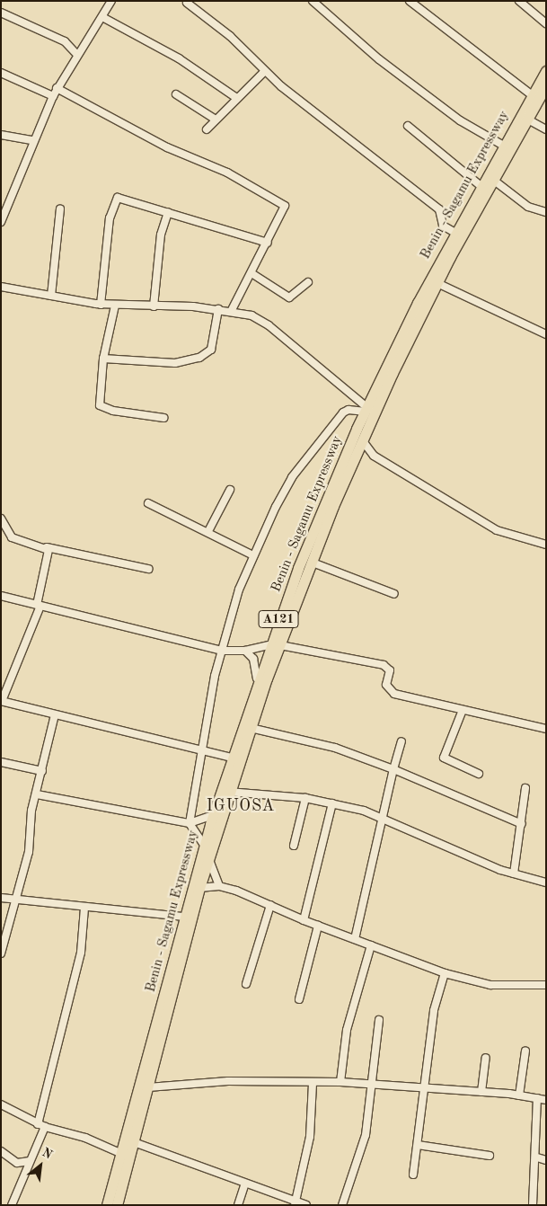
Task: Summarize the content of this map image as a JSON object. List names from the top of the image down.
{
  "streets": {
    "highway": ["Benin - Sagamu Expressway", "A121"]
  },
  "crossings": [
    ["Benin - Sagamu Expressway", "A121"]
  ],
  "districts": ["IGUOSA"],
  "north": "top right"
}
